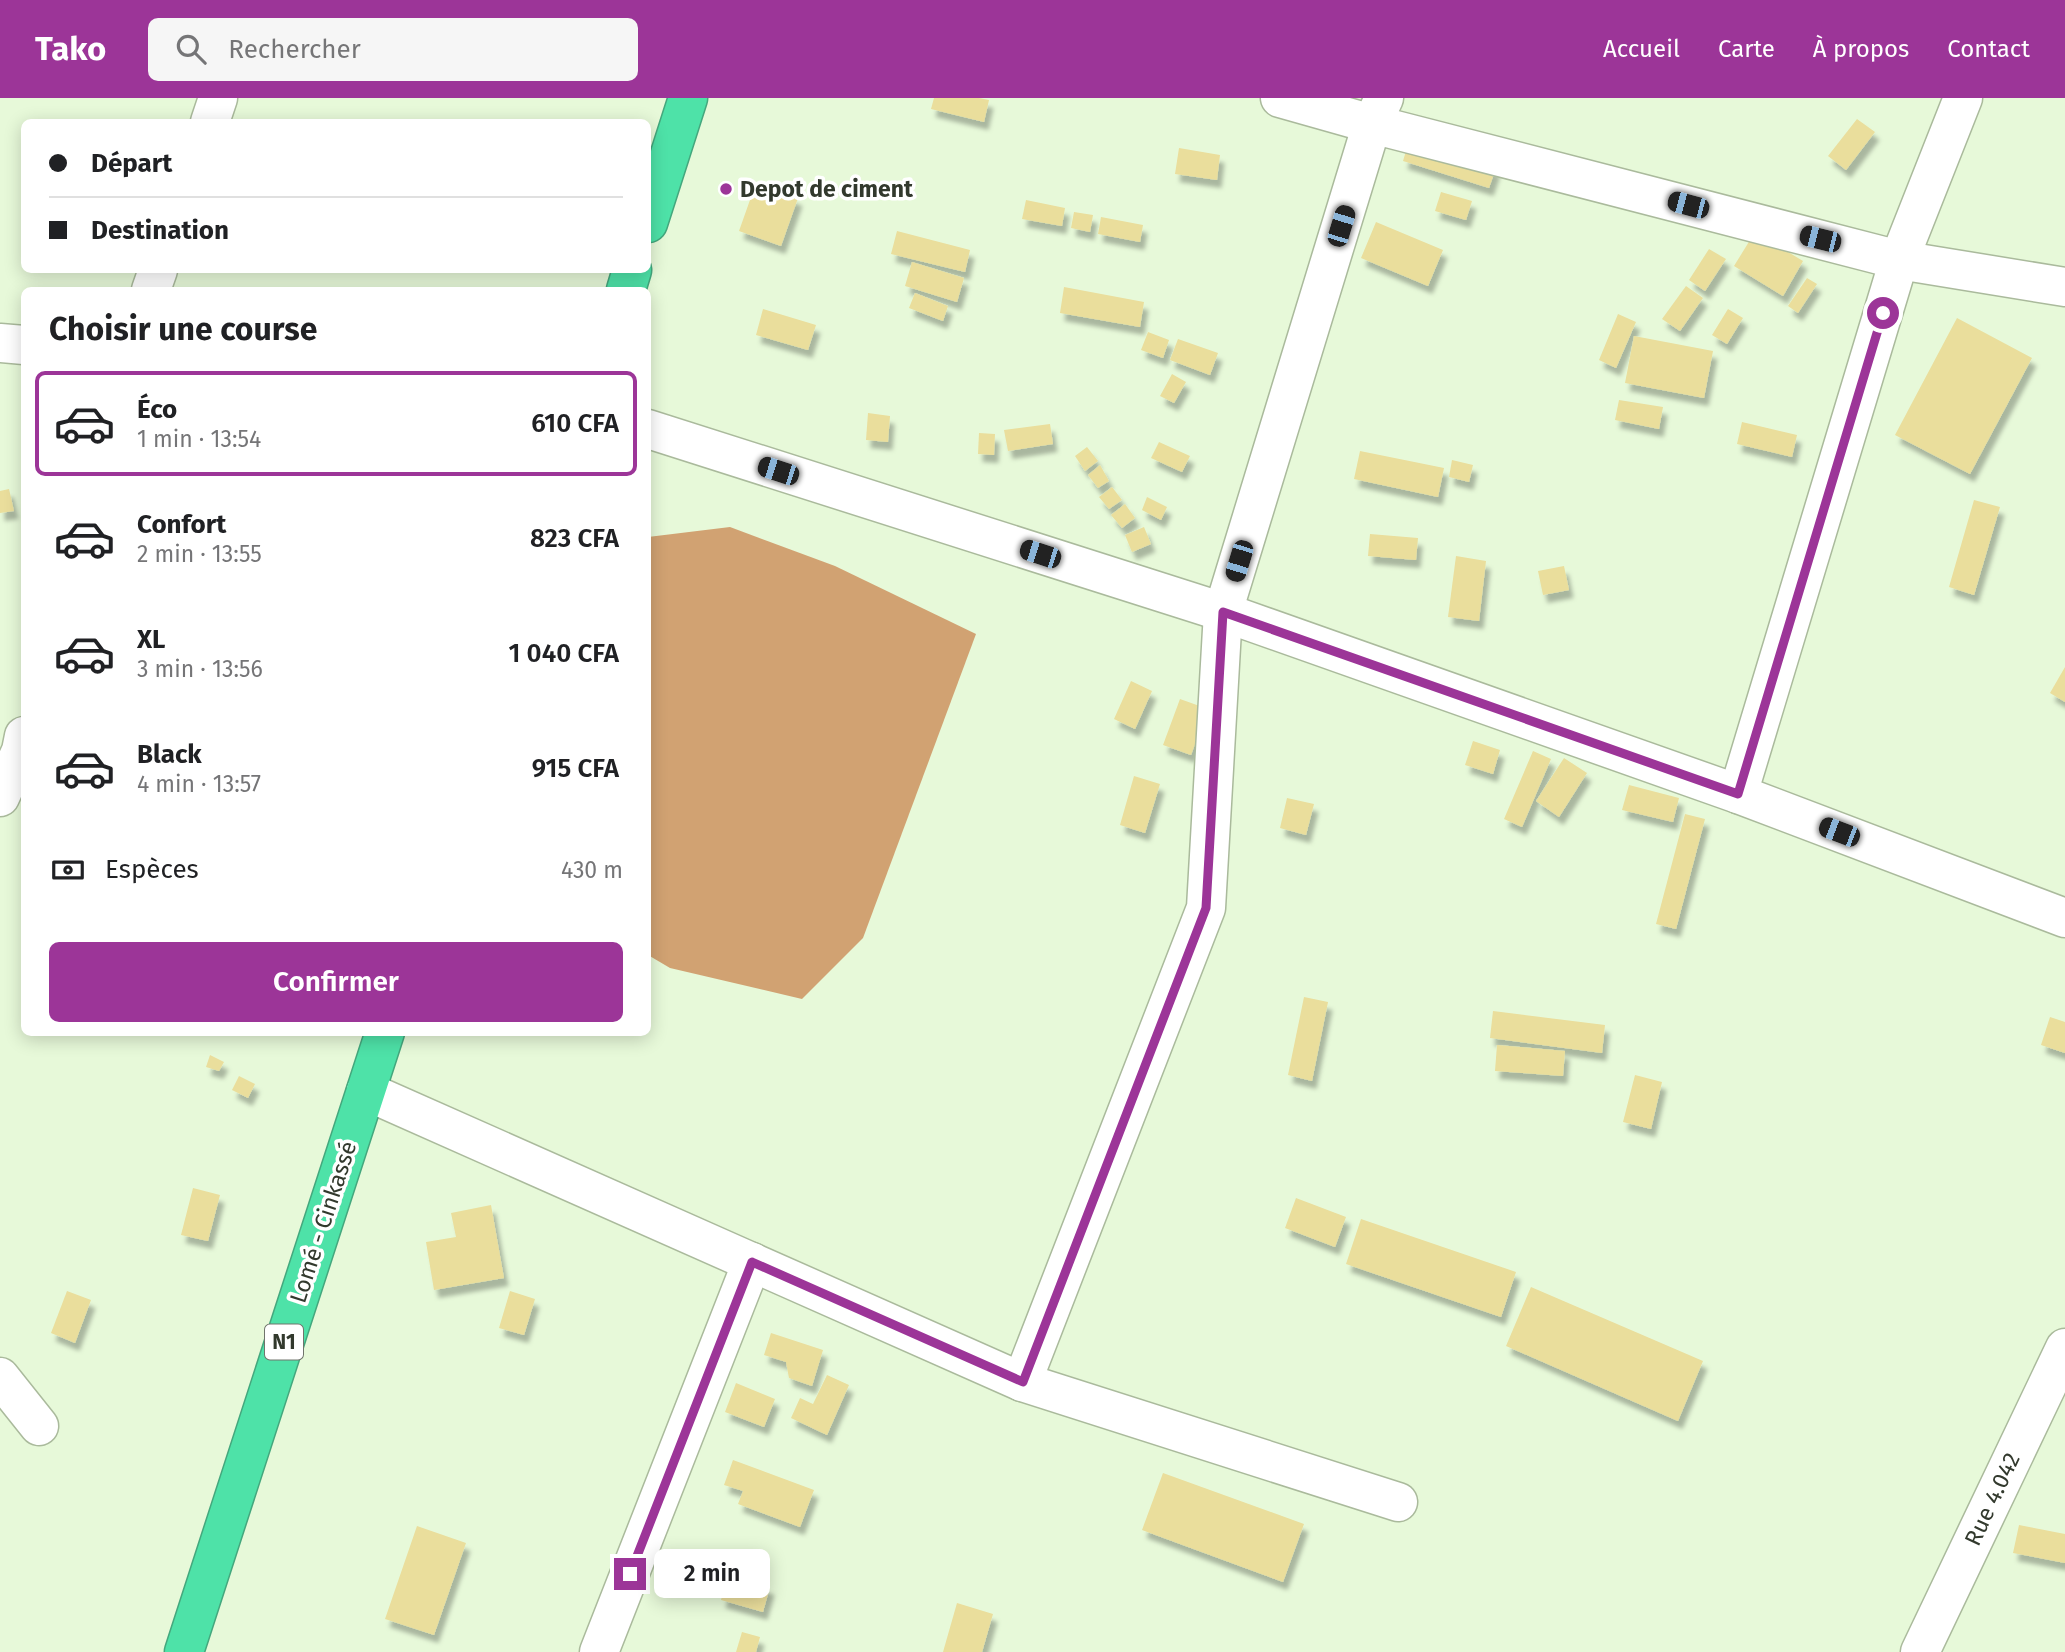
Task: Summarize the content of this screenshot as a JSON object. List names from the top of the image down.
{
  "streets": {
    "highway": ["Lomé - Cinkassé", "N1"],
    "street": ["Rue 4.042"]
  },
  "places": ["Depot de ciment"],
  "page": {
    "header": "Tako",
    "search": "Rechercher",
    "nav": [
      "Accueil",
      "Carte",
      "À propos",
      "Contact"
    ],
    "banner": ["Départ", "Destination"],
    "heading": "Choisir une course",
    "list": [
      {
        "name": "Éco",
        "note": "1 min · 13:54",
        "value": "610 CFA"
      },
      {
        "name": "Confort",
        "note": "2 min · 13:55",
        "value": "823 CFA"
      },
      {
        "name": "XL",
        "note": "3 min · 13:56",
        "value": "1 040 CFA"
      },
      {
        "name": "Black",
        "note": "4 min · 13:57",
        "value": "915 CFA"
      }
    ],
    "pay": ["Espèces", "430 m"],
    "buttons": "Confirmer",
    "bubble": "2 min"
  }
}
